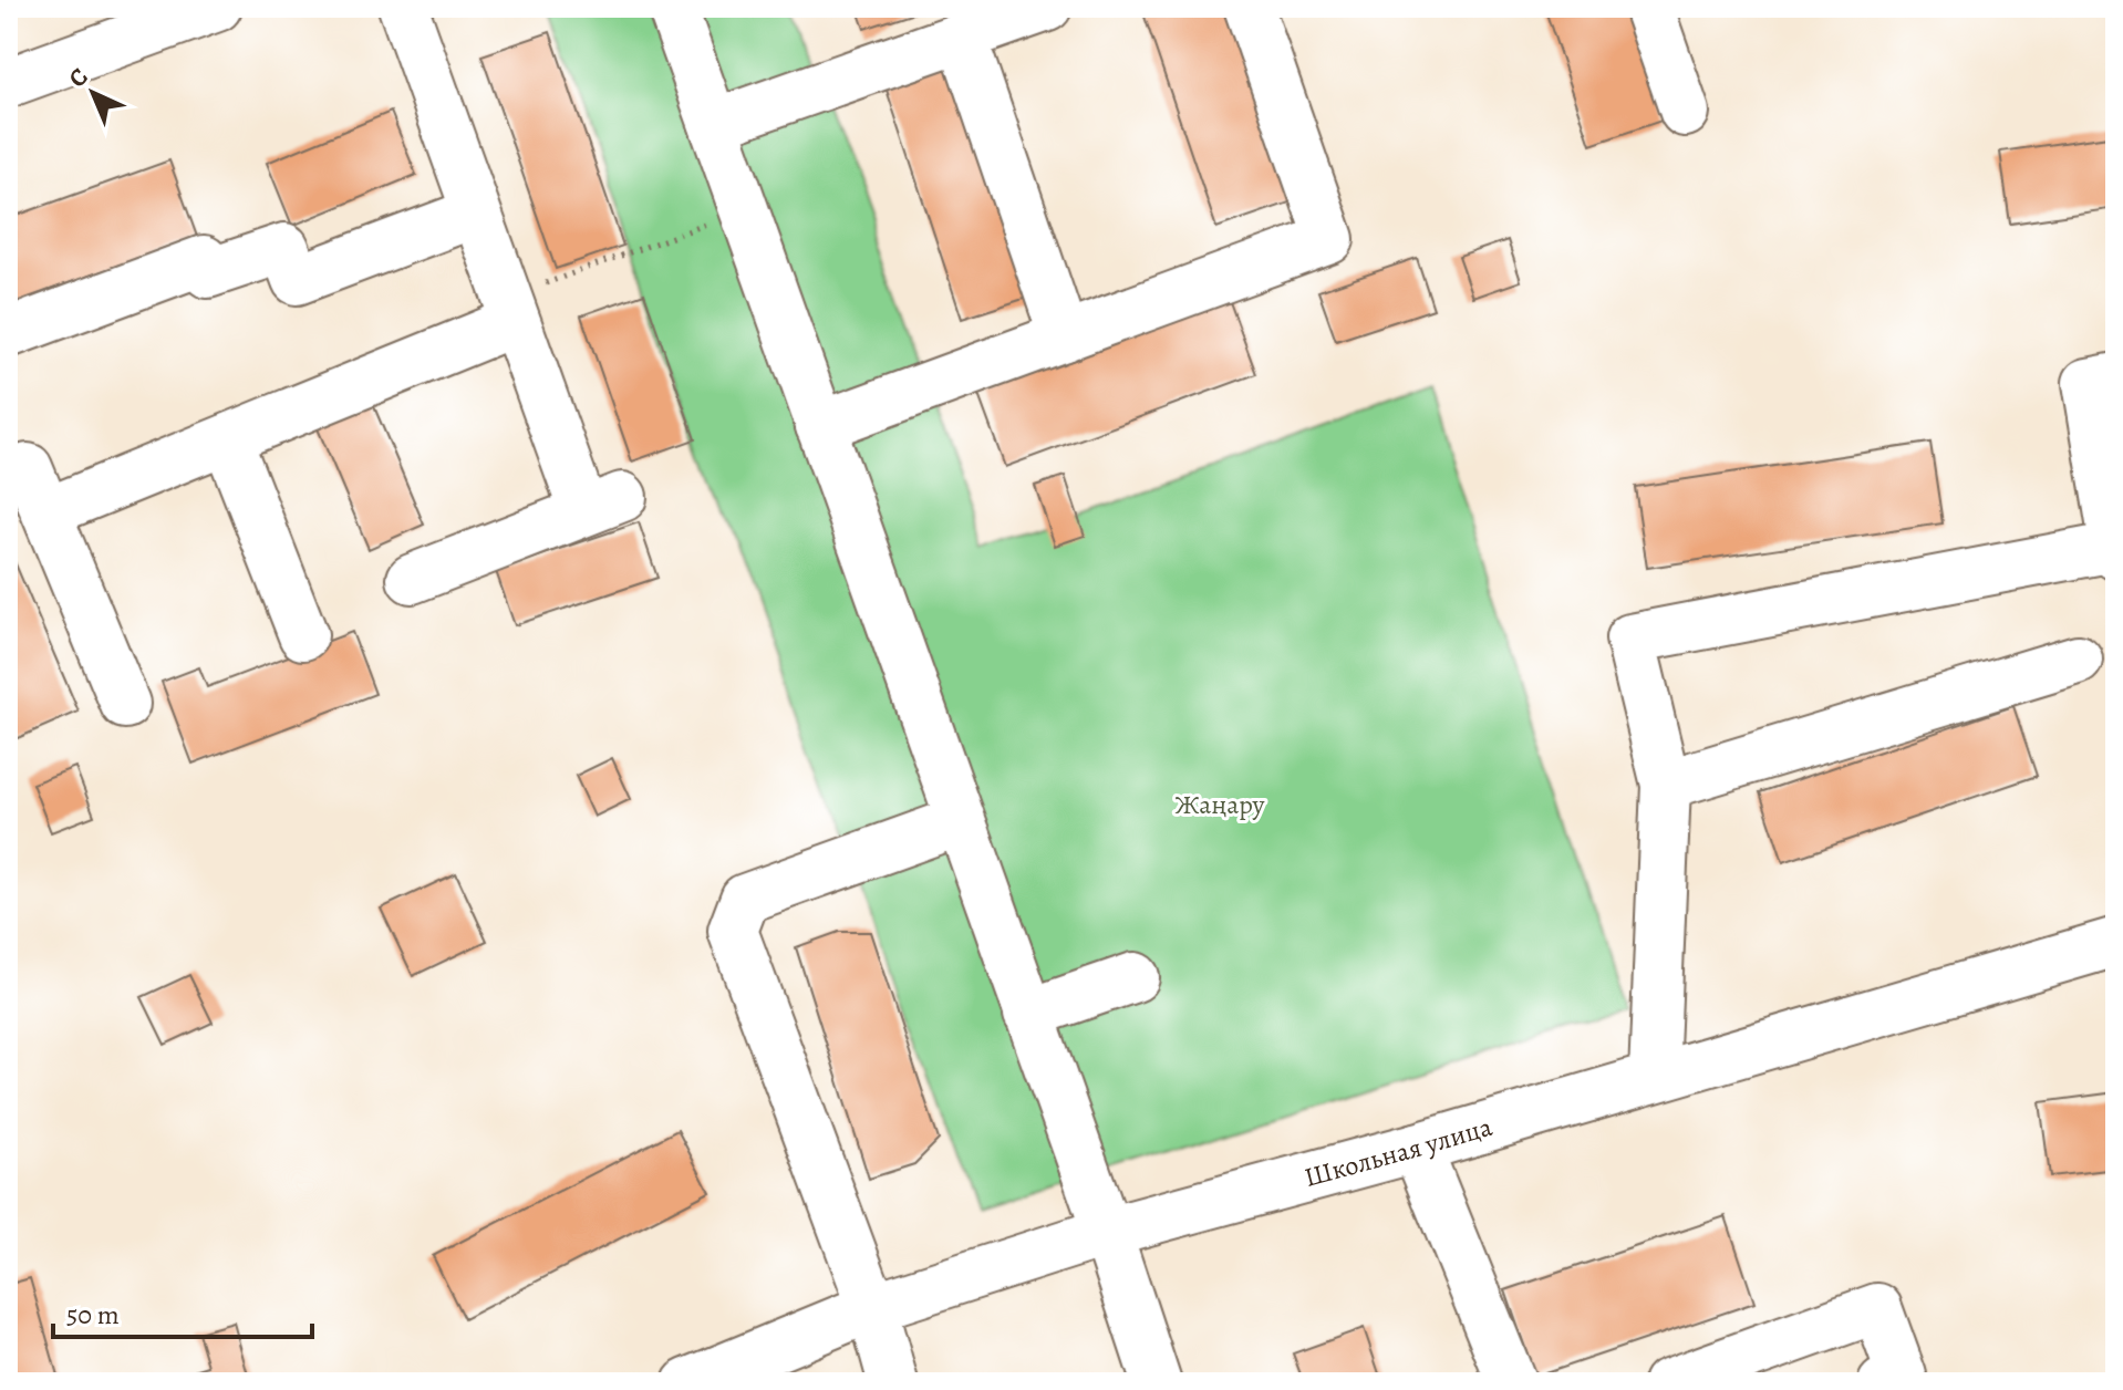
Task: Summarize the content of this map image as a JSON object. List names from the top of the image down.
{
  "streets": {
    "street": ["Школьная улица"]
  },
  "parks": ["Жаңару"],
  "scale_bar": "50 m",
  "north": "top left"
}
